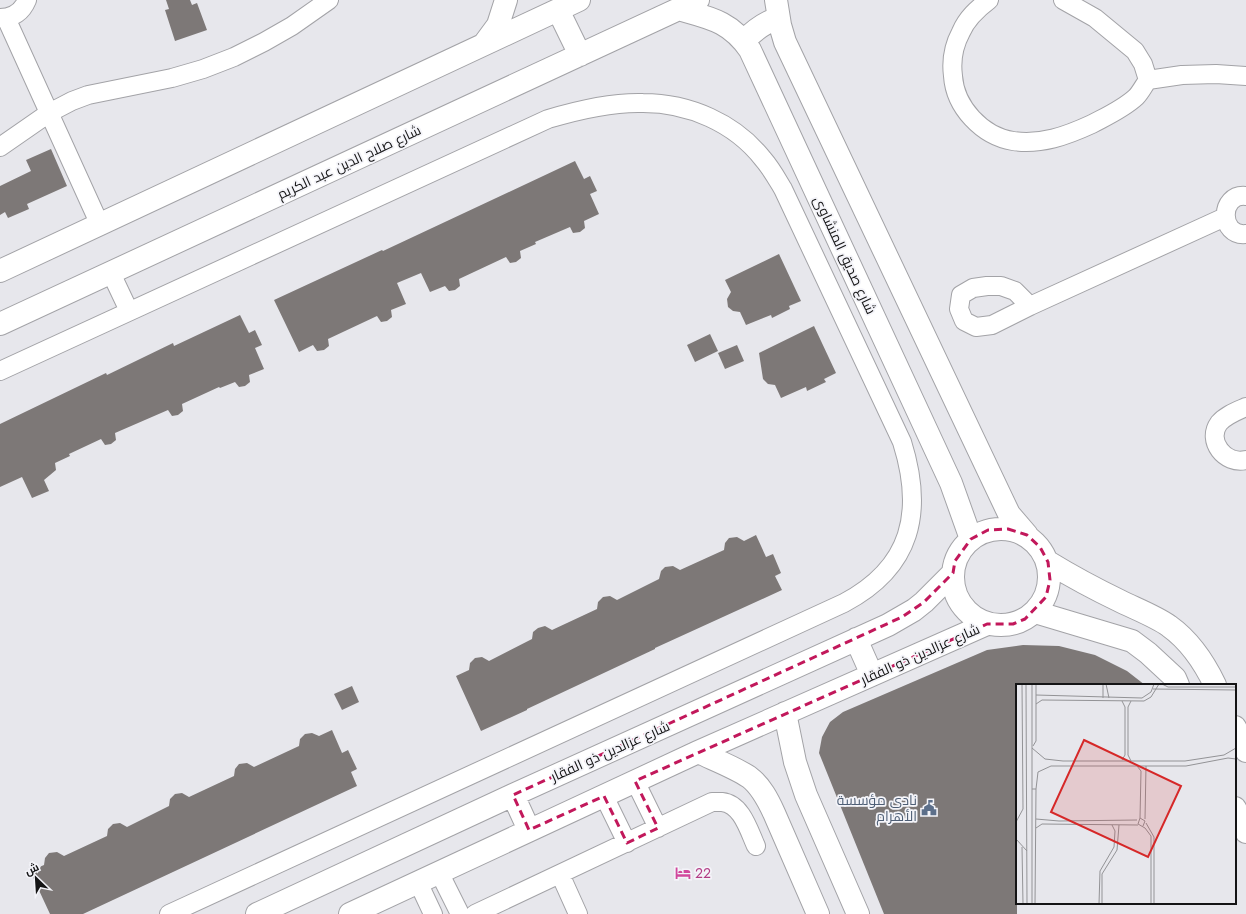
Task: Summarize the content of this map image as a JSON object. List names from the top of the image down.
{
  "streets": {
    "street": ["شارع صلاح الدين عبد الكريم", "شارع صديق المنشاوى", "شارع عزالدين ذو الفقار"]
  },
  "crossings": [
    ["شارع صلاح الدين عبد الكريم", "شارع صديق المنشاوى"],
    ["شارع صديق المنشاوى", "شارع عزالدين ذو الفقار"]
  ],
  "places": {
    "public building": ["نادى مؤسسة الأهرام"],
    "hotel": ["22"]
  },
  "north": "top left"
}
